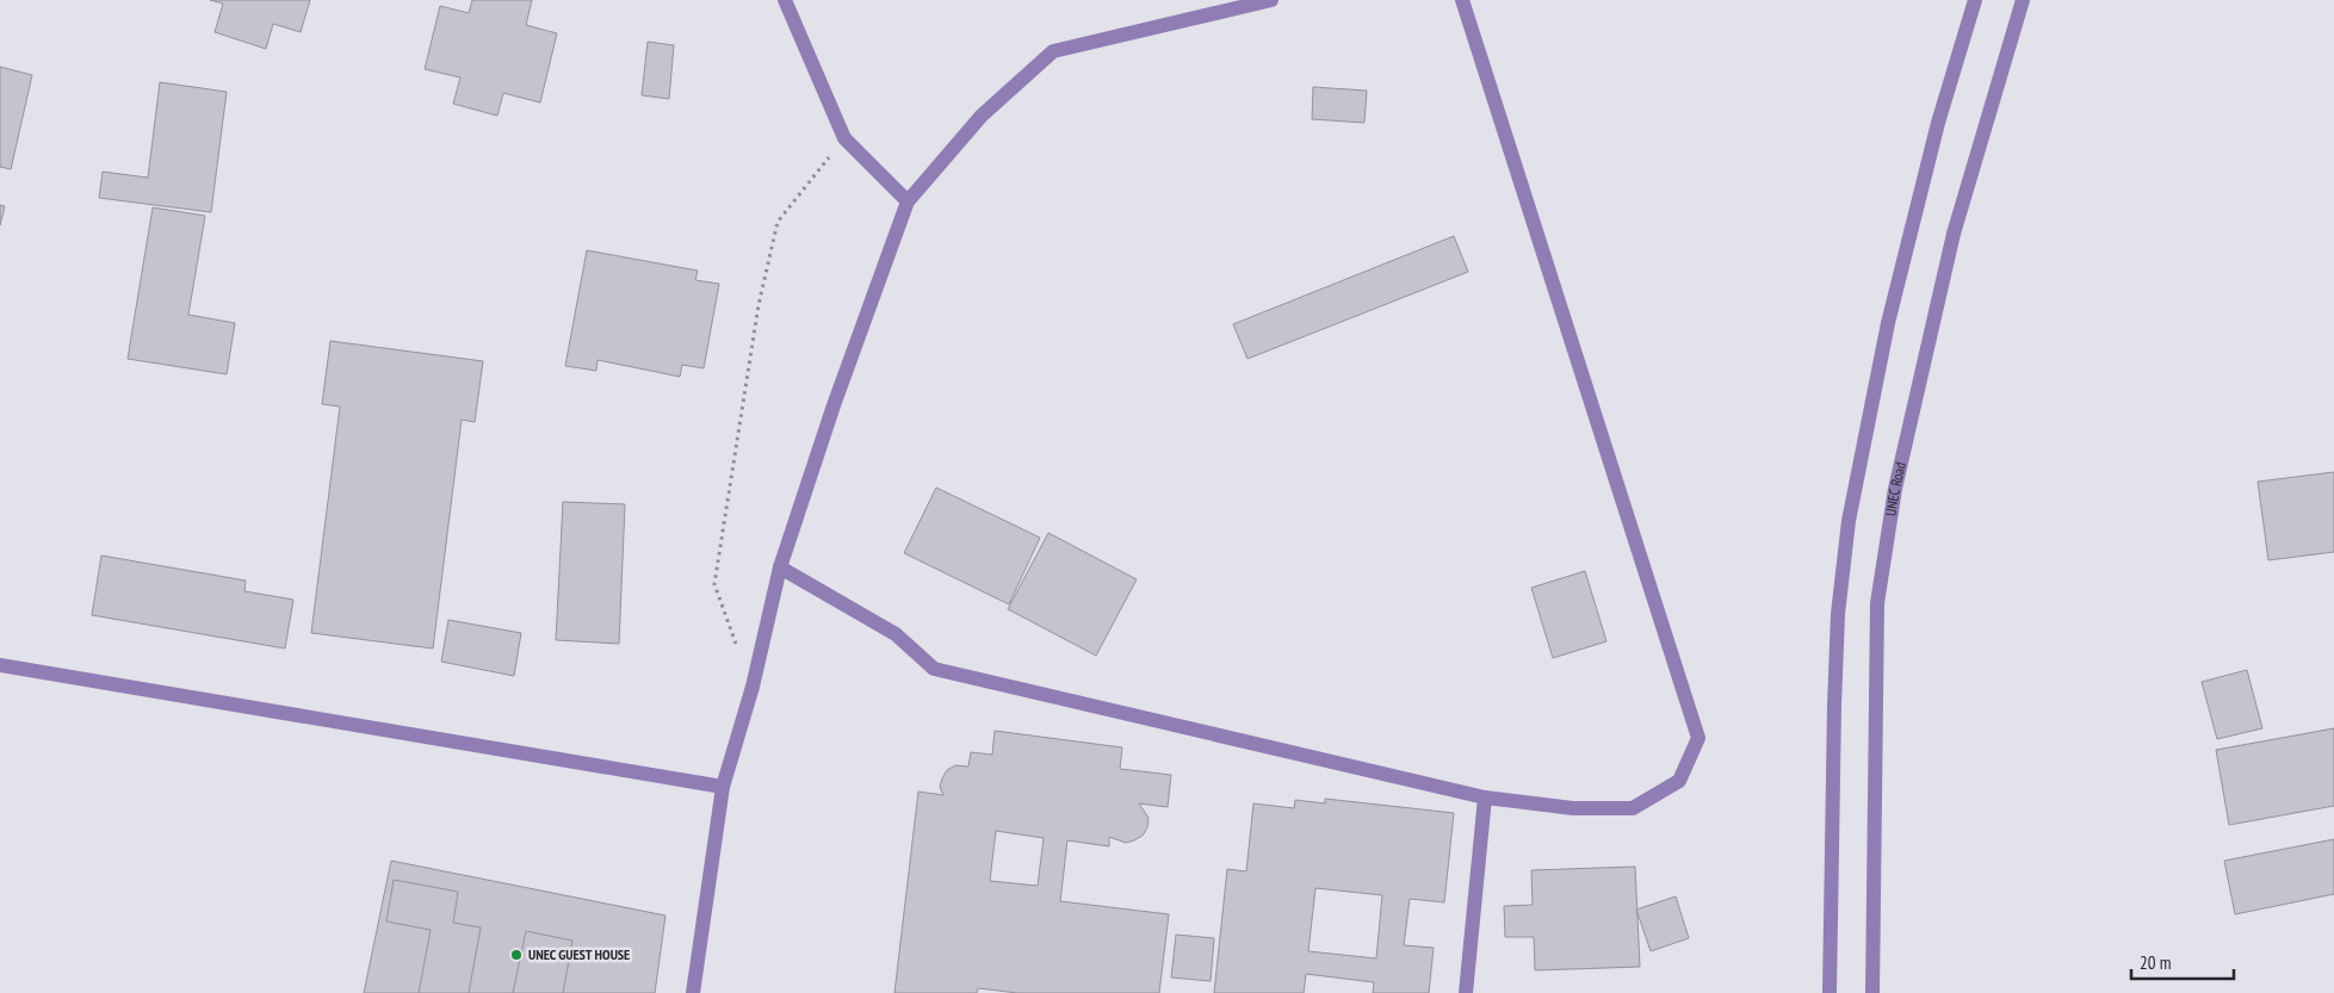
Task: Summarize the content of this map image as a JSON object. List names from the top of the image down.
{
  "streets": {
    "street": ["UNEC Road"]
  },
  "places": ["UNEC GUEST HOUSE"],
  "scale_bar": "20 m"
}
